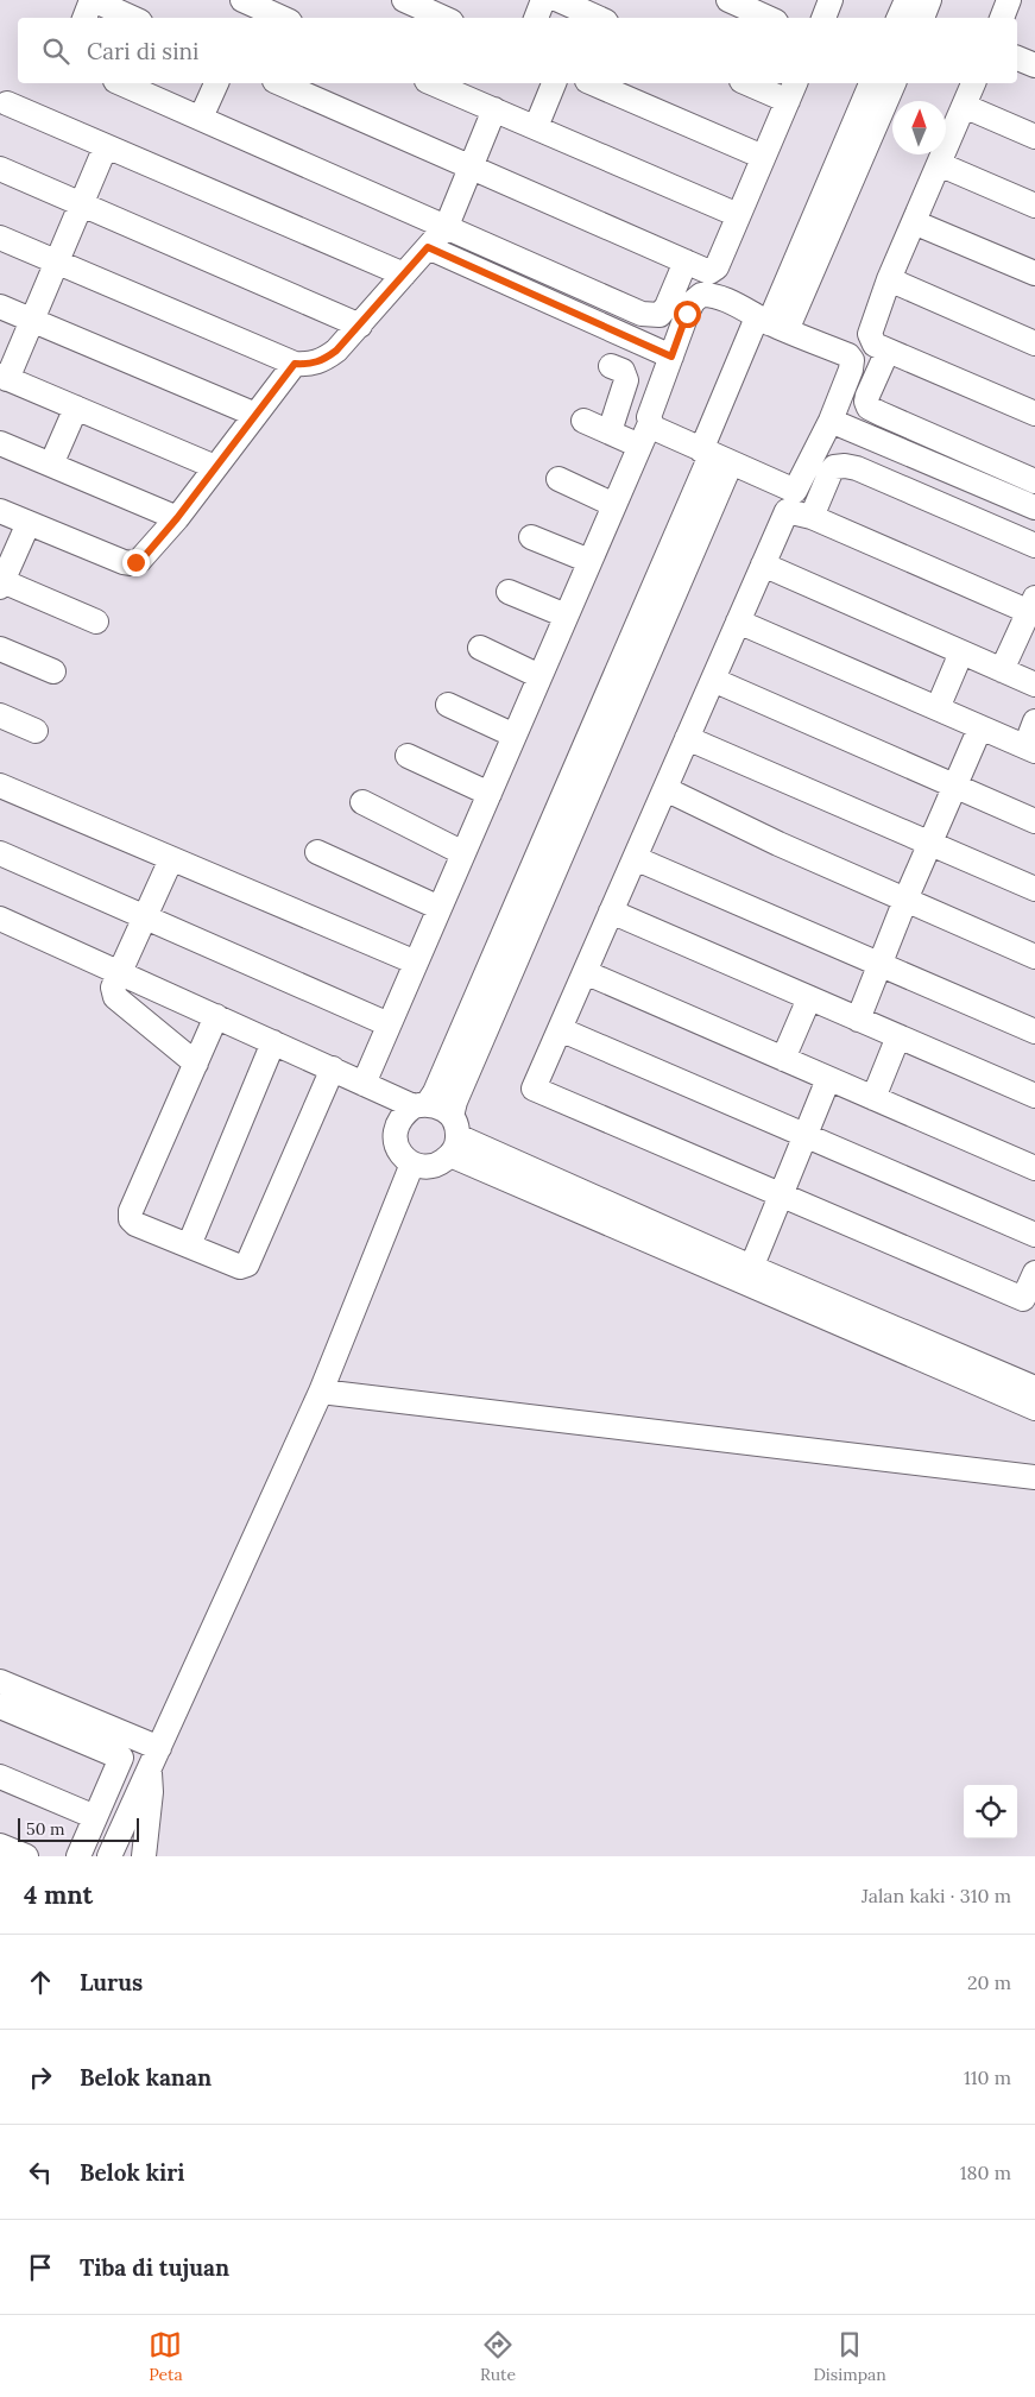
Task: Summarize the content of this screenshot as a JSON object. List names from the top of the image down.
{
  "scale_bar": "50 m",
  "north": "top",
  "page": {
    "search": "Cari di sini",
    "scale": "50 m",
    "heading": ["4 mnt", "Jalan kaki · 310 m"],
    "list": [
      ["Lurus", "20 m"],
      ["Belok kanan", "110 m"],
      ["Belok kiri", "180 m"],
      "Tiba di tujuan"
    ],
    "nav": ["Peta", "Rute", "Disimpan"]
  }
}
